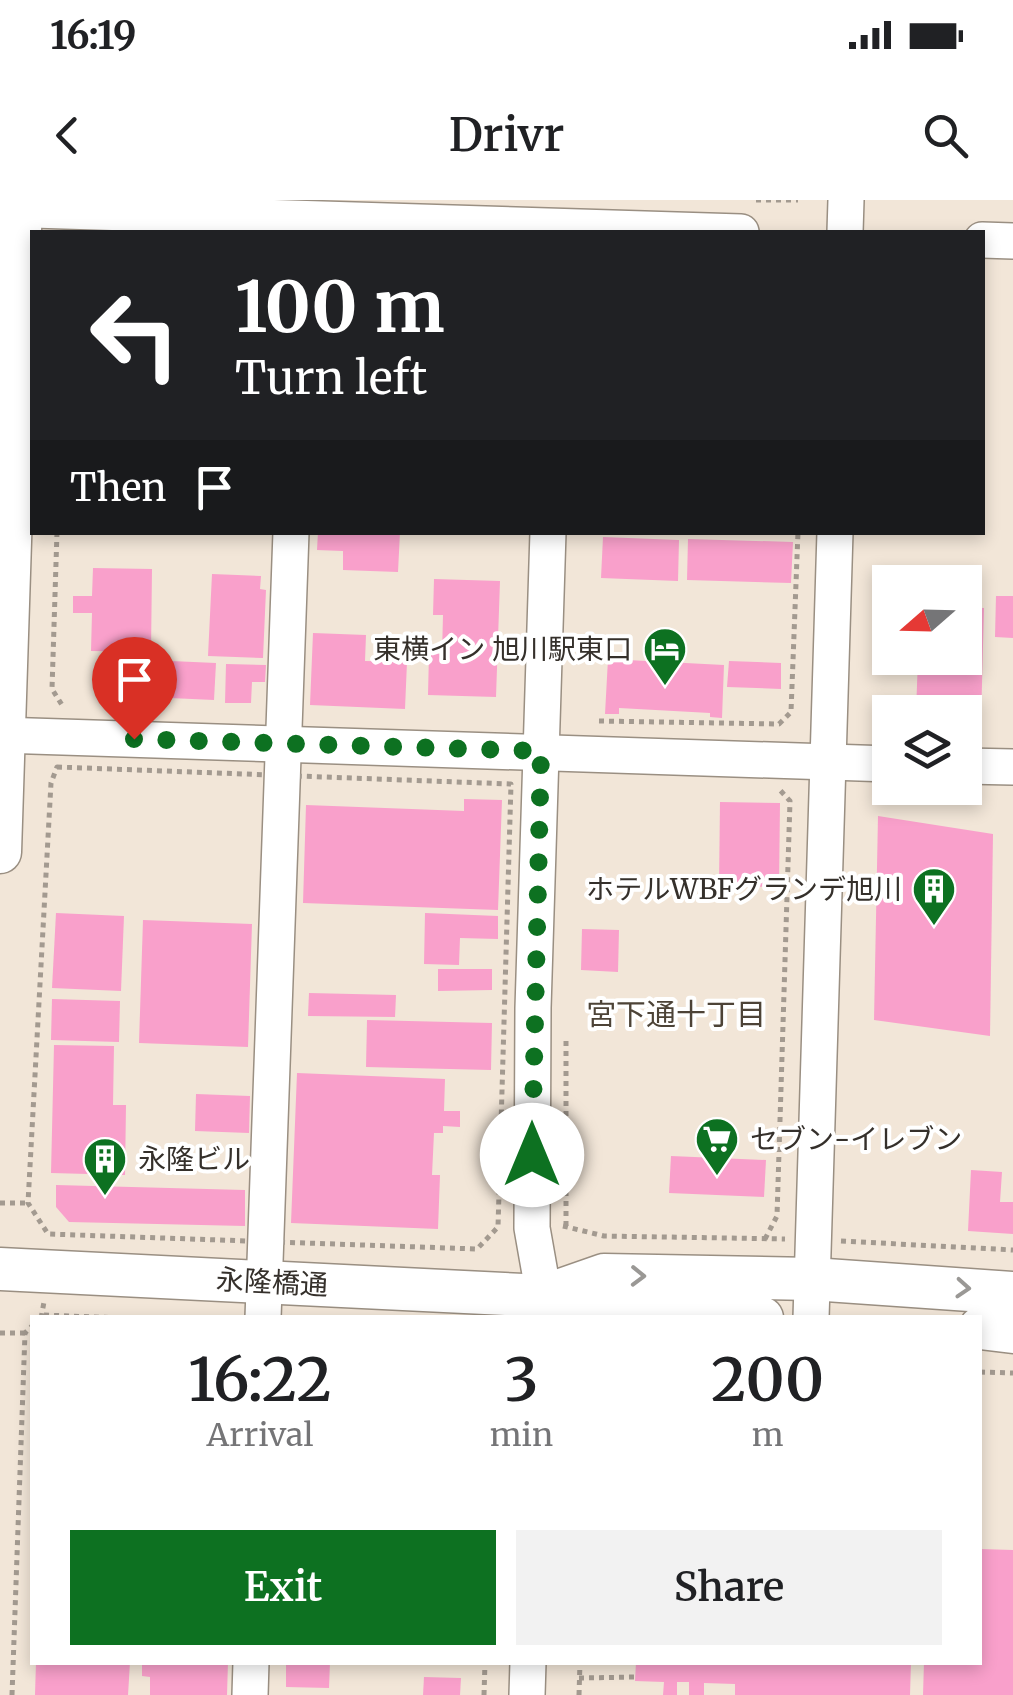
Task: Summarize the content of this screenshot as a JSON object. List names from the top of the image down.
{
  "streets": {
    "main road": ["永隆橋通"]
  },
  "districts": ["宮下通十丁目"],
  "places": {
    "hotel": ["東横イン 旭川駅東口"],
    "building": ["ホテルWBFグランデ旭川", "永隆ビル"],
    "supermarket": ["セブン-イレブン"]
  },
  "north": "left",
  "page": {
    "status": "16:19",
    "header": "Drivr",
    "turn": ["100 m", "Turn left"],
    "then": "Then",
    "eta": [
      "16:22",
      "Arrival",
      "3",
      "min",
      "200",
      "m"
    ],
    "buttons": ["Exit", "Share"]
  }
}
